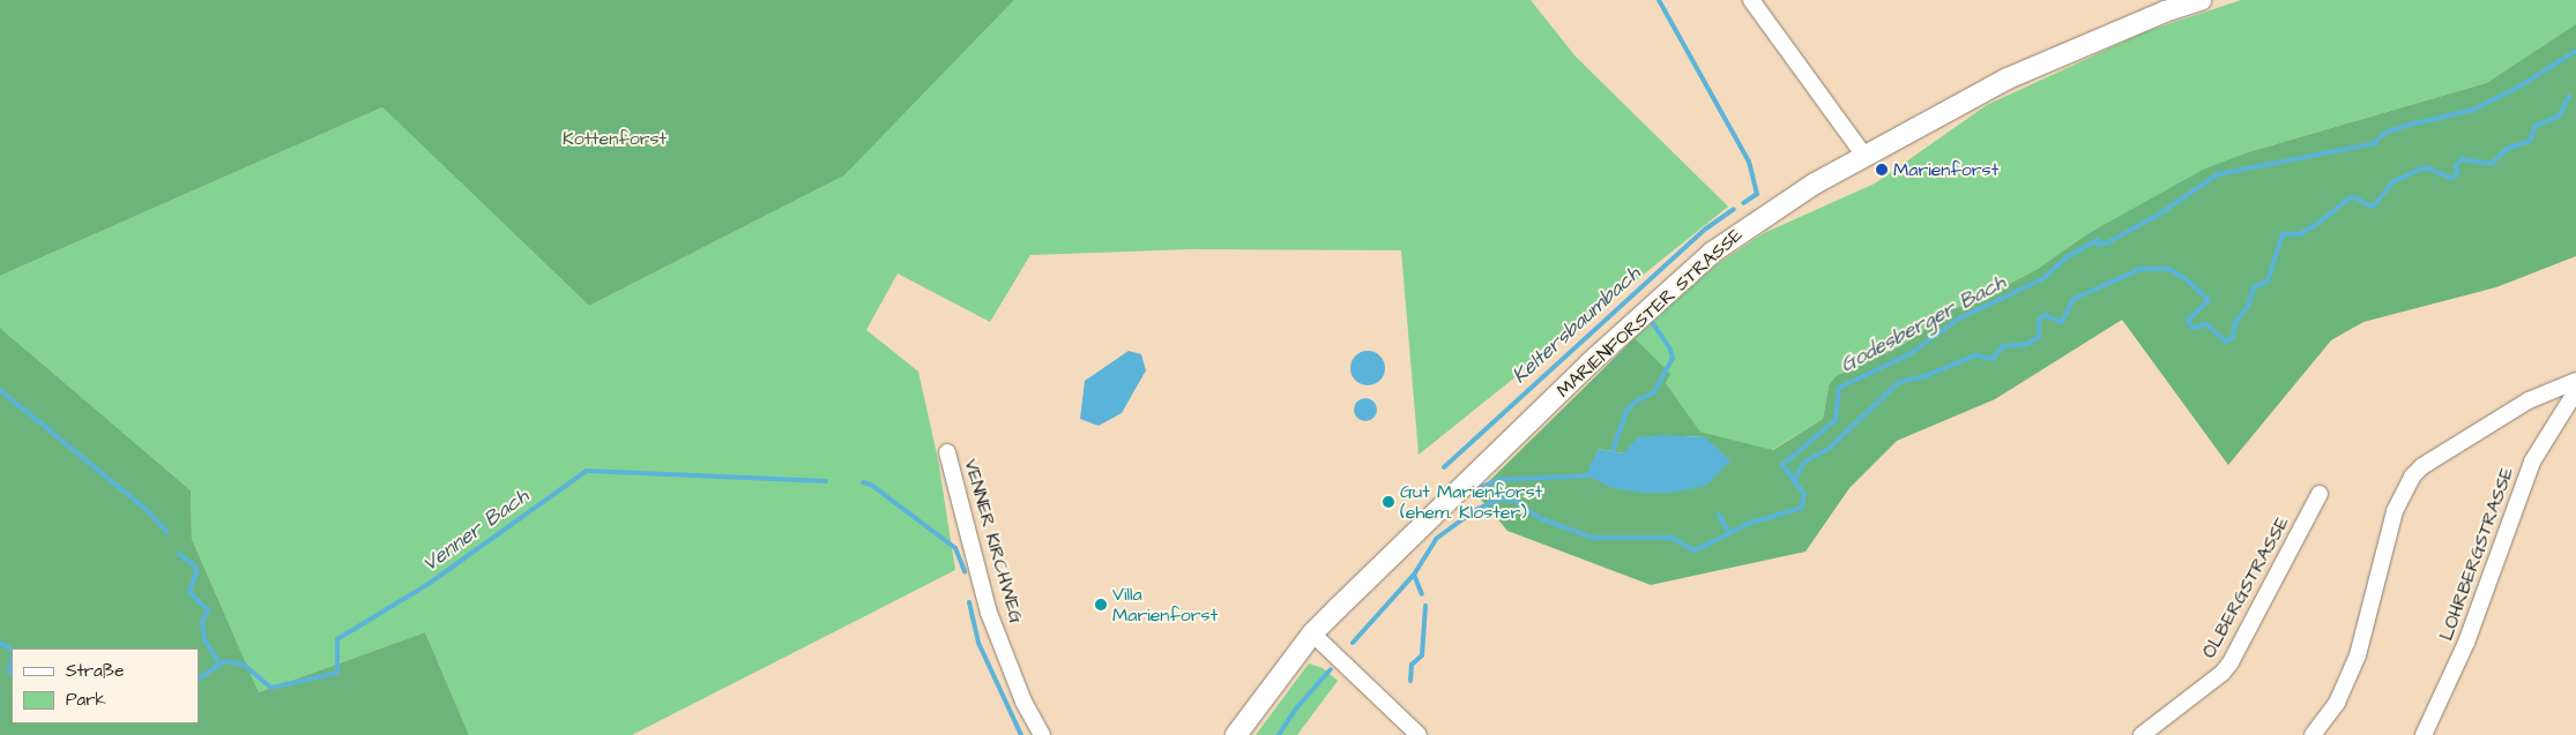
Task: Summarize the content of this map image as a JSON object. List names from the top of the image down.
{
  "streets": {
    "main road": ["MARIENFORSTER STRASSE"],
    "street": ["VENNER KIRCHWEG", "LOHRBERGSTRASSE", "ÖLBERGSTRASSE"]
  },
  "water": ["Godesberger Bach", "Keltersbaumbach", "Venner Bach"],
  "parks": ["Kottenforst"],
  "places": ["Marienforst", "Gut Marienforst (ehem. Kloster)", "Villa Marienforst"],
  "legend": ["Straße", "Park"]
}
